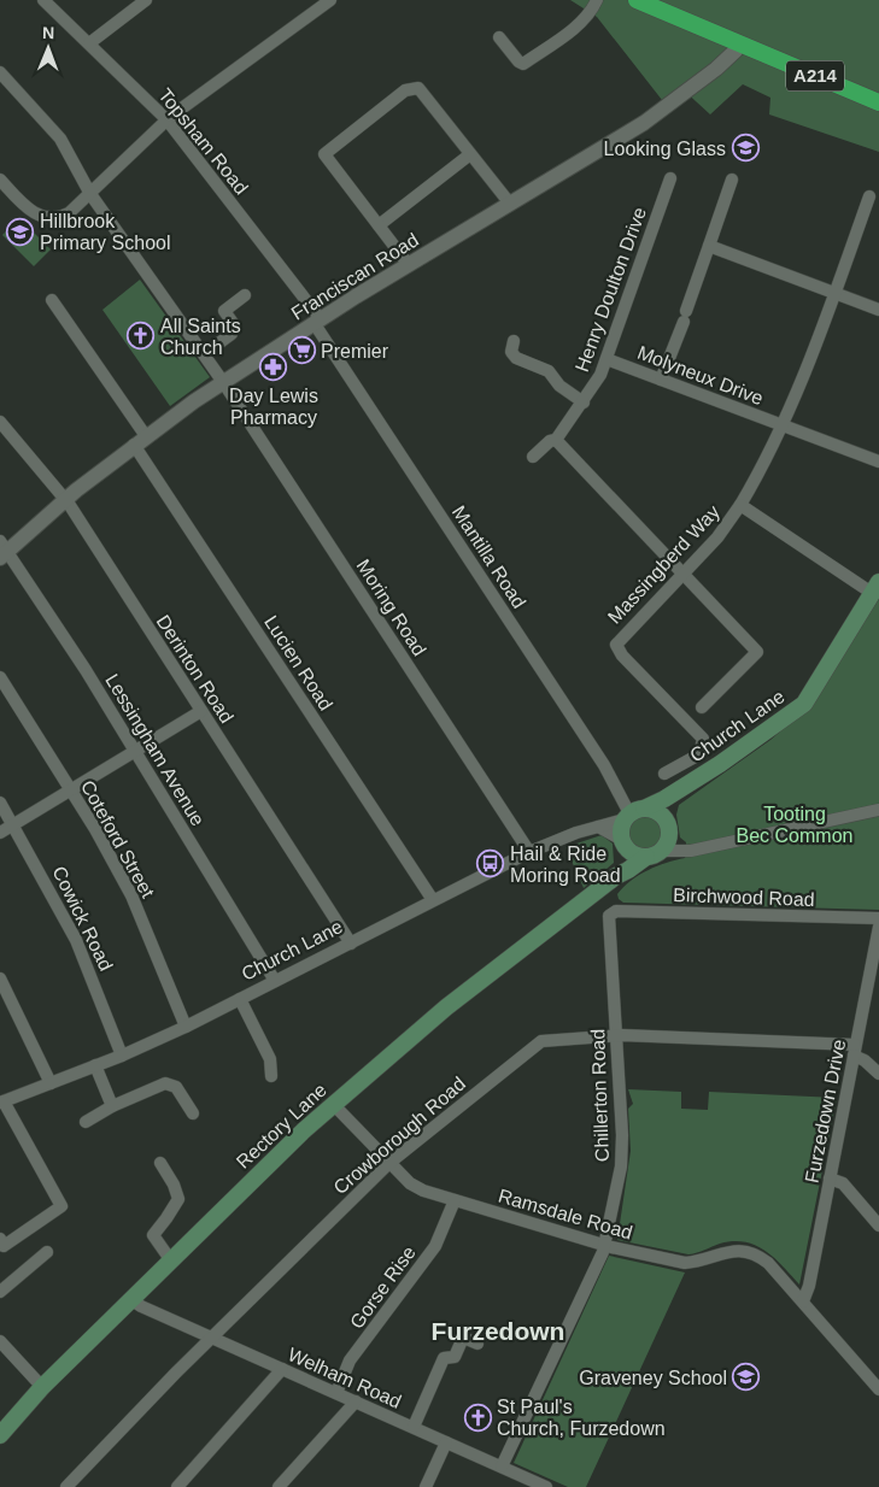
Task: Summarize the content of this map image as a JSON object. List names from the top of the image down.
{
  "streets": {
    "highway": ["A214"],
    "main road": ["Church Lane", "Rectory Lane"],
    "street": [
      "Topsham Road",
      "Franciscan Road",
      "Henry Doulton Drive",
      "Molyneux Drive",
      "Mantilla Road",
      "Massingberd Way",
      "Moring Road",
      "Lucien Road",
      "Derinton Road",
      "Lessingham Avenue",
      "Coteford Street",
      "Birchwood Road",
      "Cowick Road",
      "Chillerton Road",
      "Furzedown Drive",
      "Crowborough Road",
      "Ramsdale Road",
      "Gorse Rise",
      "Welham Road"
    ]
  },
  "crossings": [
    ["A214", "Franciscan Road"],
    ["Topsham Road", "Franciscan Road"],
    ["Topsham Road", "Mantilla Road"],
    ["Franciscan Road", "Mantilla Road"],
    ["Franciscan Road", "Moring Road"],
    ["Franciscan Road", "Lucien Road"],
    ["Franciscan Road", "Derinton Road"],
    ["Franciscan Road", "Lessingham Avenue"],
    ["Henry Doulton Drive", "Molyneux Drive"],
    ["Molyneux Drive", "Massingberd Way"],
    ["Mantilla Road", "Church Lane"],
    ["Mantilla Road", "Rectory Lane"],
    ["Massingberd Way", "Church Lane"],
    ["Moring Road", "Church Lane"],
    ["Lucien Road", "Church Lane"],
    ["Derinton Road", "Church Lane"],
    ["Church Lane", "Lessingham Avenue"],
    ["Church Lane", "Coteford Street"],
    ["Church Lane", "Cowick Road"],
    ["Church Lane", "Rectory Lane"],
    ["Birchwood Road", "Chillerton Road"],
    ["Chillerton Road", "Crowborough Road"],
    ["Chillerton Road", "Ramsdale Road"],
    ["Chillerton Road", "Welham Road"],
    ["Furzedown Drive", "Crowborough Road"],
    ["Furzedown Drive", "Ramsdale Road"],
    ["Rectory Lane", "Ramsdale Road"],
    ["Rectory Lane", "Welham Road"],
    ["Crowborough Road", "Ramsdale Road"],
    ["Crowborough Road", "Welham Road"],
    ["Ramsdale Road", "Gorse Rise"],
    ["Gorse Rise", "Welham Road"]
  ],
  "districts": ["Furzedown"],
  "parks": ["Tooting Bec Common"],
  "places": {
    "school or university": ["Looking Glass", "Hillbrook Primary School", "Graveney School"],
    "church": ["All Saints Church", "St Paul's Church, Furzedown"],
    "supermarket": ["Premier"],
    "pharmacy": ["Day Lewis Pharmacy"],
    "bus stop": ["Hail & Ride Moring Road"]
  },
  "north": "top"
}
